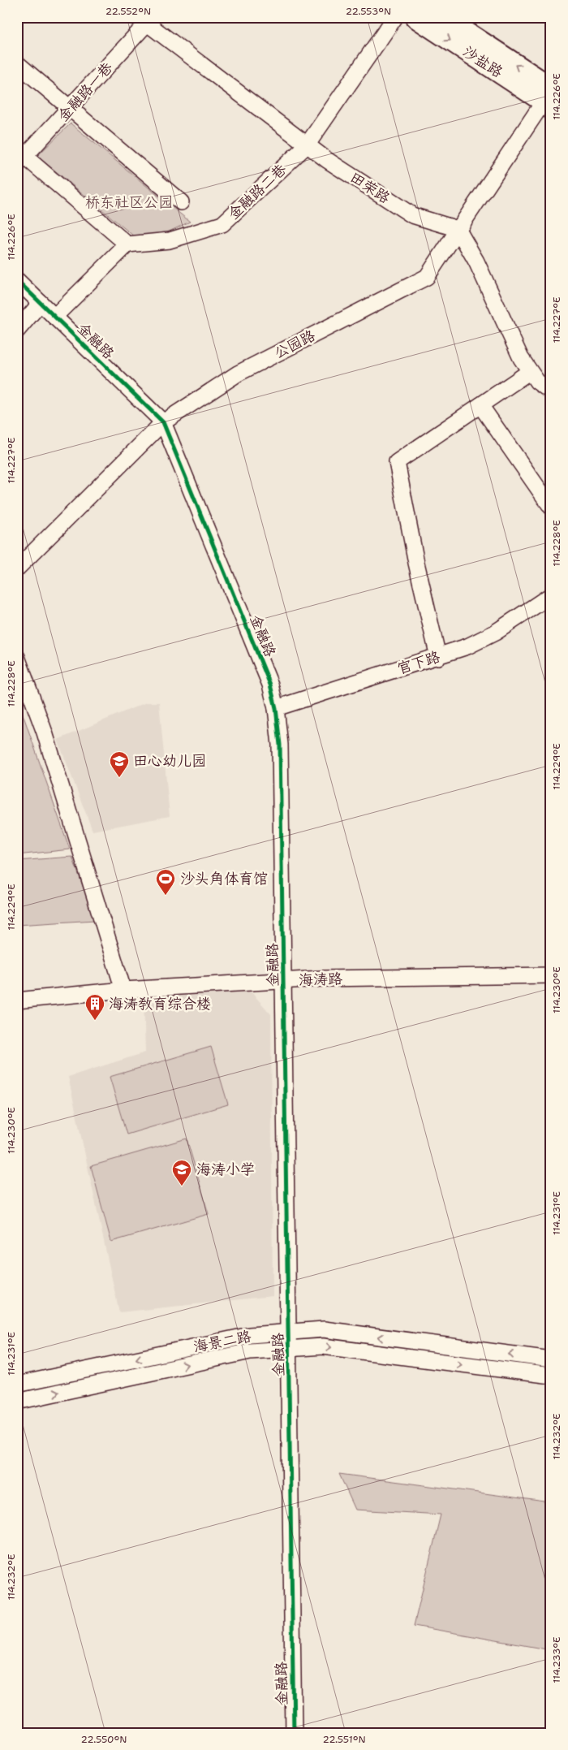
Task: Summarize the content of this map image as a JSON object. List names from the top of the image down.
{
  "streets": {
    "main road": ["沙盐路"],
    "street": [
      "金融路一巷",
      "田荣路",
      "金融路二巷",
      "金融路",
      "公园路",
      "官下路",
      "海涛路",
      "海景二路"
    ]
  },
  "crossings": [
    ["沙盐路", "公园路"],
    ["金融路一巷", "田荣路"],
    ["田荣路", "金融路二巷"],
    ["田荣路", "公园路"],
    ["金融路", "公园路"],
    ["金融路", "官下路"],
    ["金融路", "海涛路"],
    ["金融路", "海景二路"]
  ],
  "parks": ["桥东社区公园"],
  "places": {
    "school or university": ["田心幼儿园", "海涛小学"],
    "sports": ["沙头角体育馆"],
    "building": ["海涛教育综合楼"]
  },
  "coordinates": [
    "22.552°N",
    "22.553°N",
    "114.226°E",
    "114.227°E",
    "114.228°E",
    "114.229°E",
    "114.230°E",
    "114.231°E",
    "114.232°E",
    "114.233°E",
    "22.550°N",
    "22.551°N"
  ]
}
